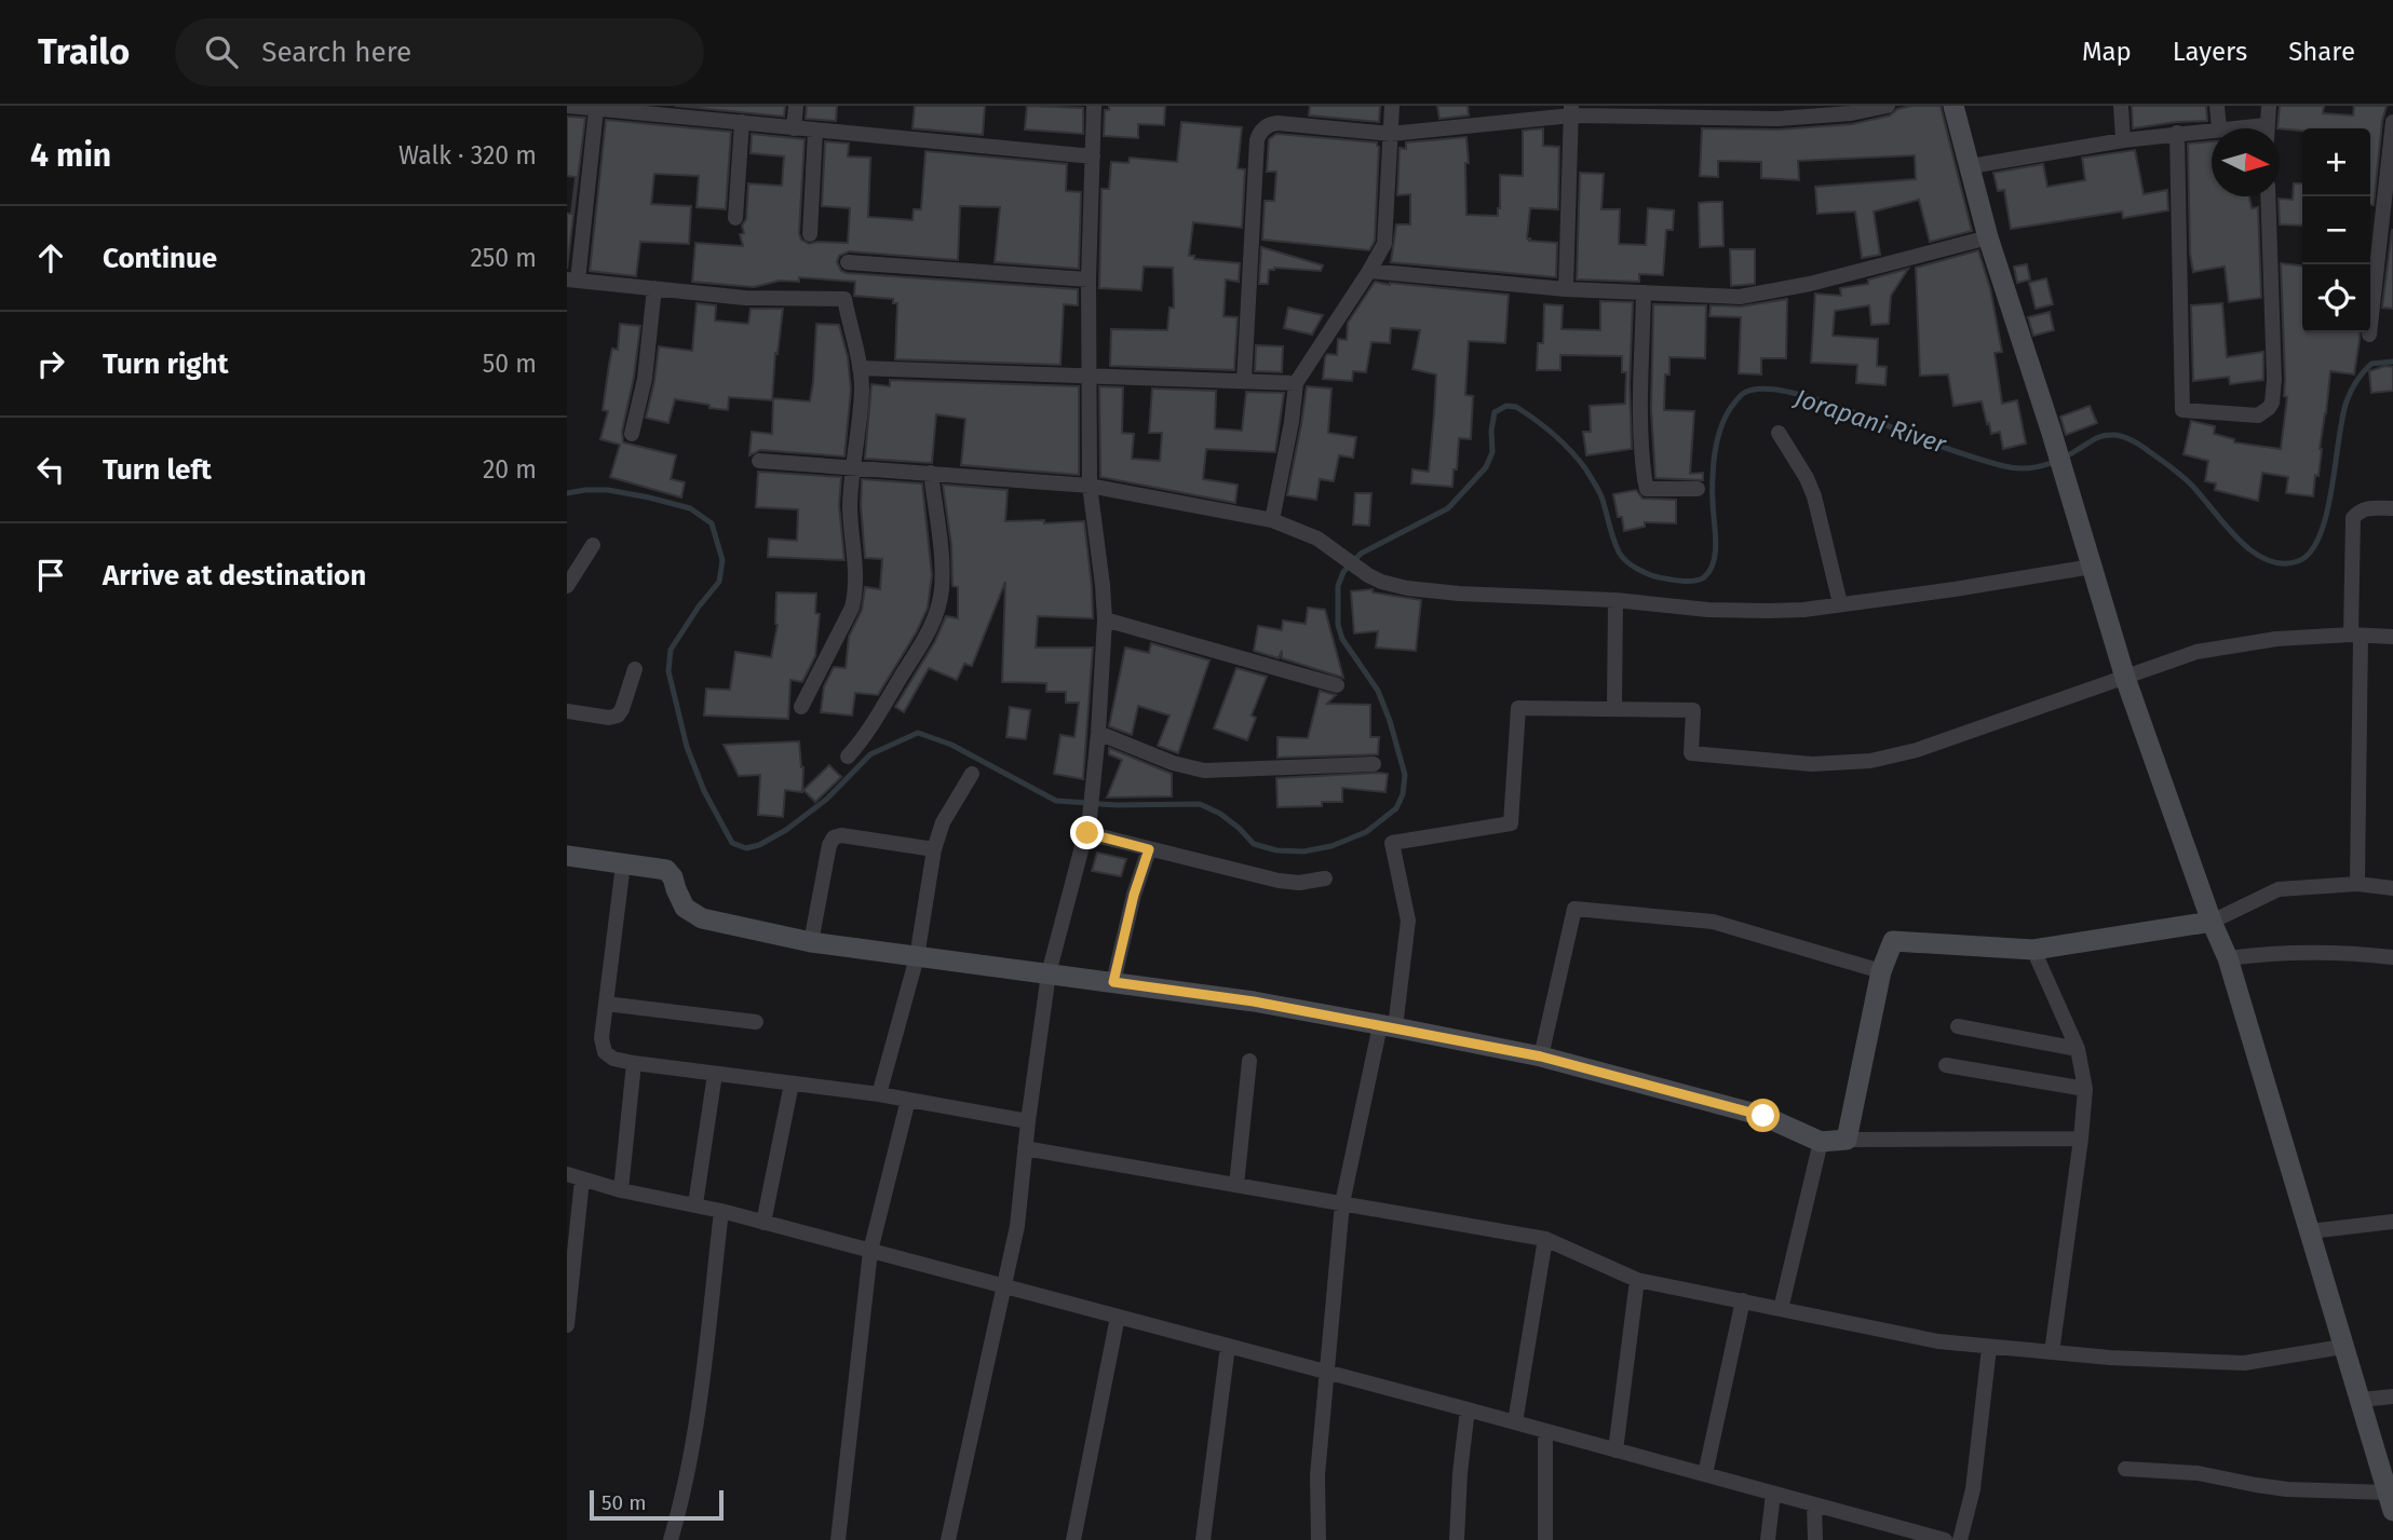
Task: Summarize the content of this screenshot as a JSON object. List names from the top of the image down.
{
  "water": ["Jorapani River"],
  "scale_bar": "50 m",
  "north": "right",
  "page": {
    "header": "Trailo",
    "search": "Search here",
    "nav": ["Map", "Layers", "Share"],
    "heading": ["4 min", "Walk · 320 m"],
    "map_buttons": ["+", "−"],
    "list": [
      ["Continue", "250 m"],
      ["Turn right", "50 m"],
      ["Turn left", "20 m"],
      "Arrive at destination"
    ],
    "scale": "50 m"
  }
}
